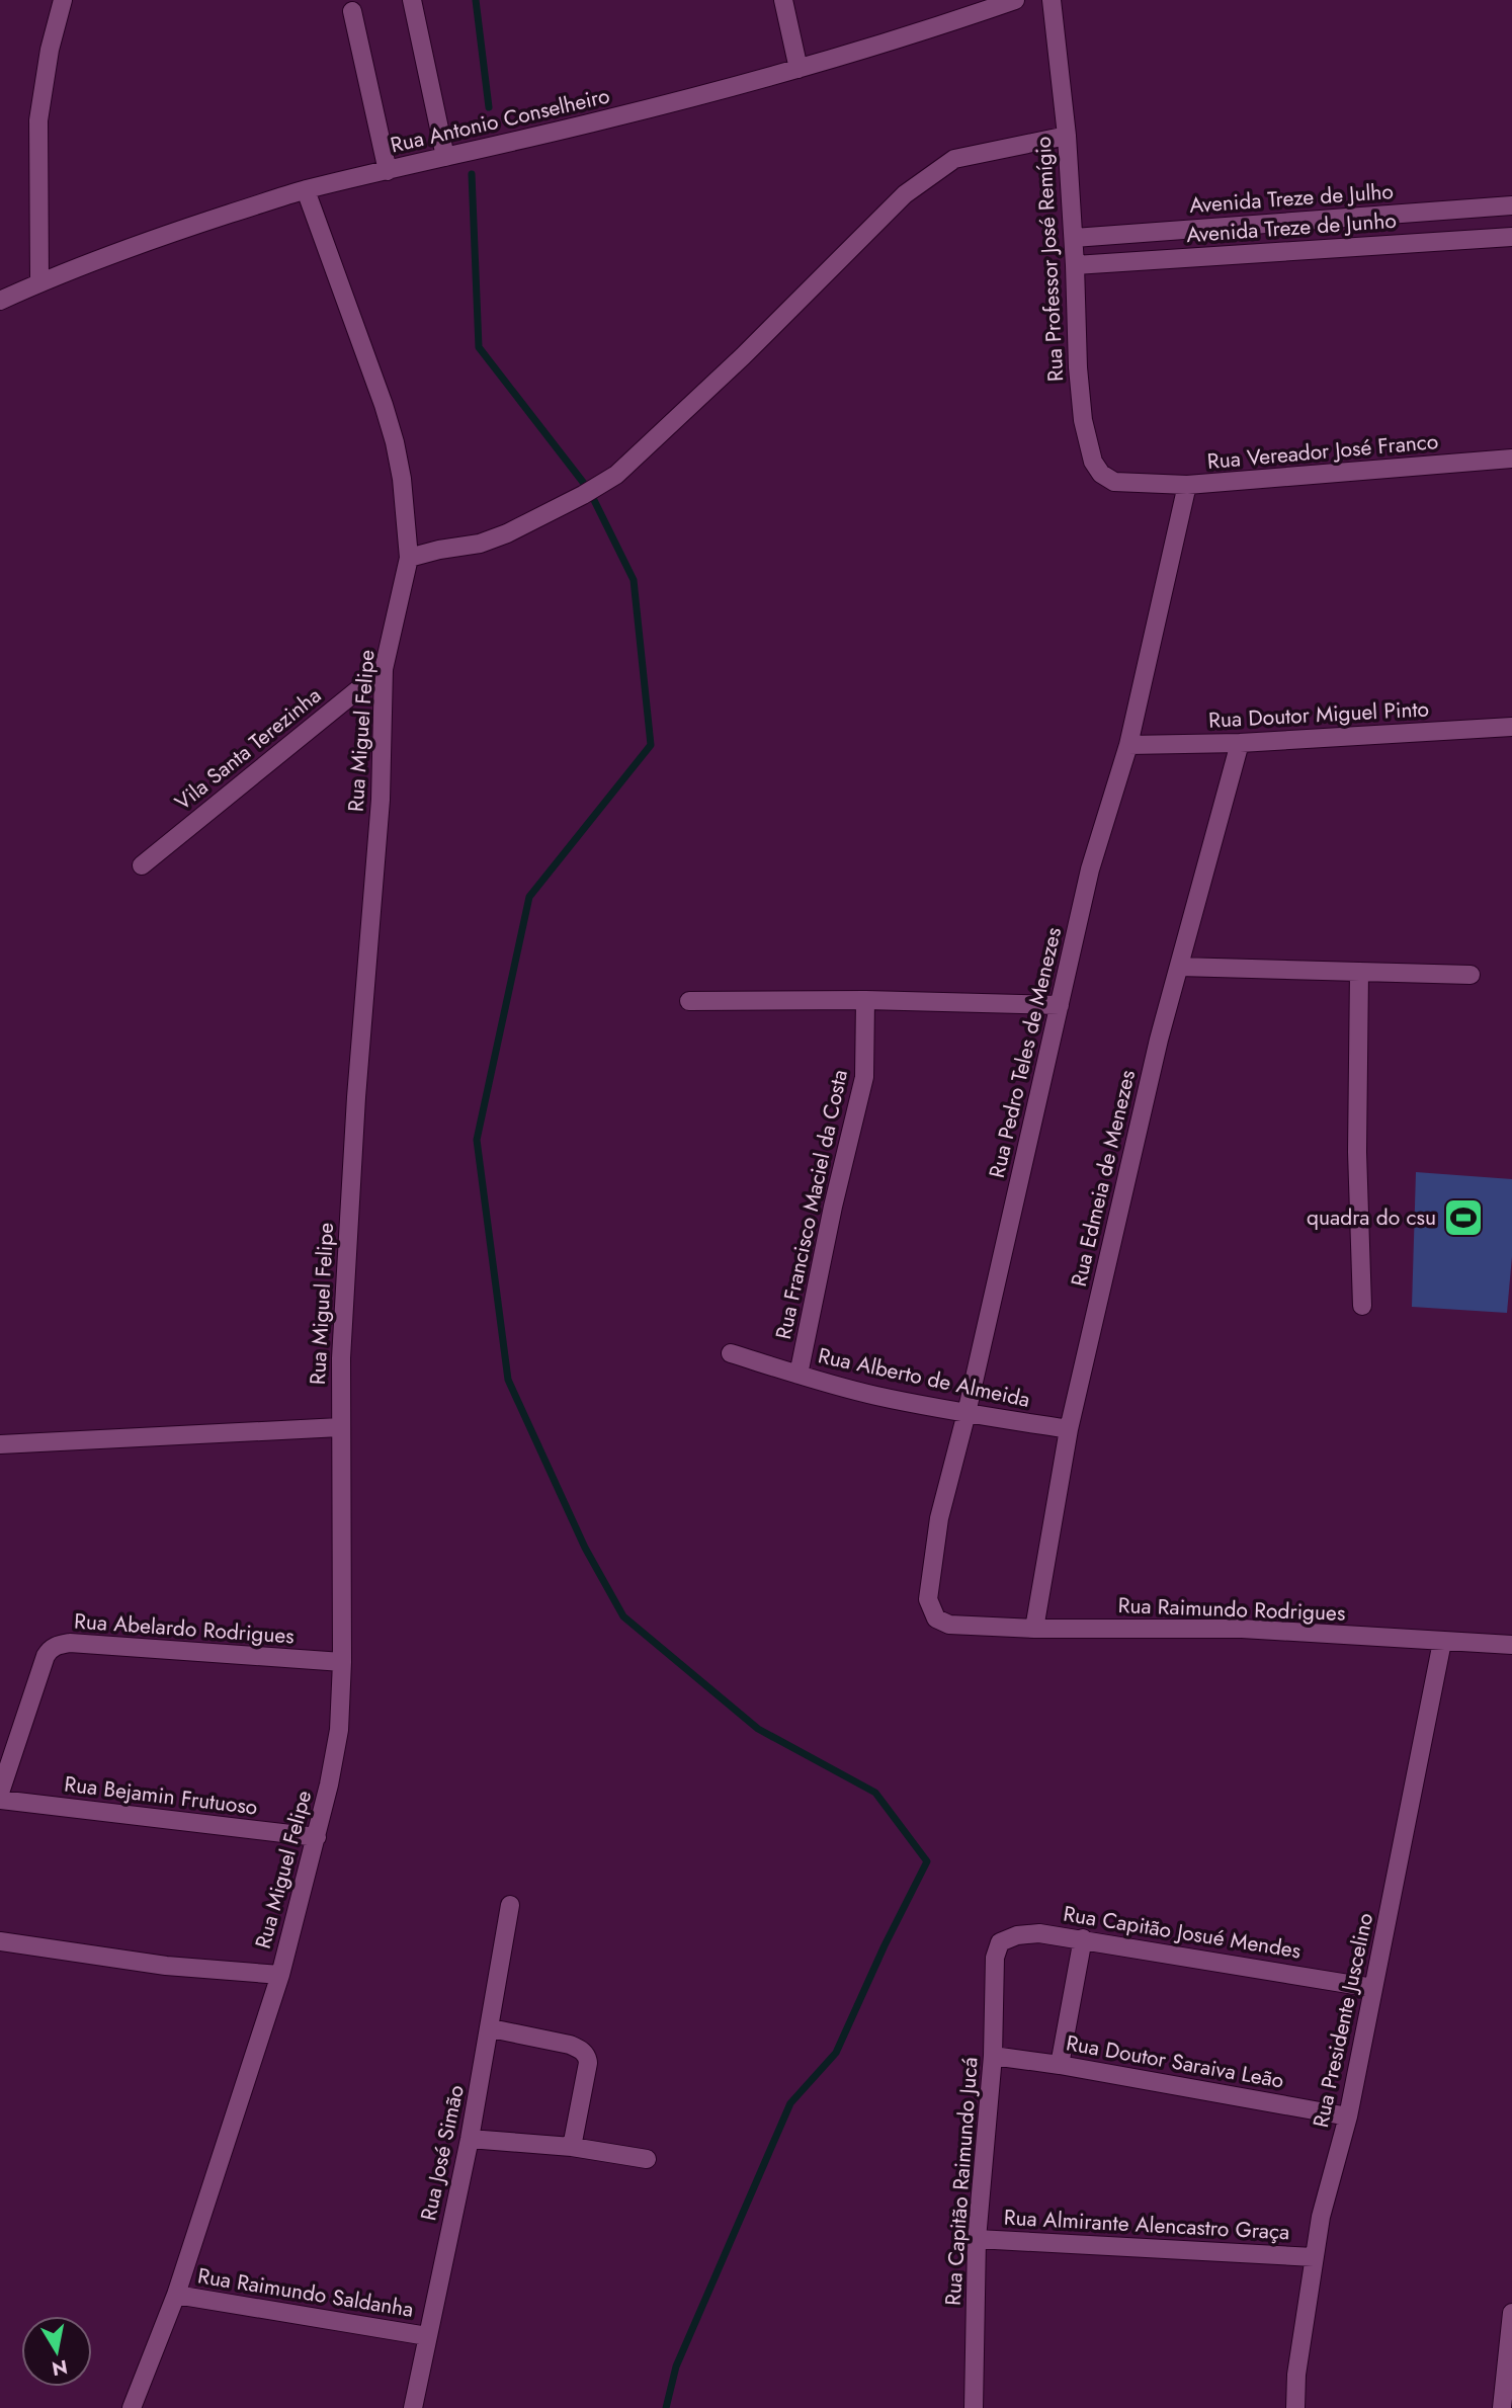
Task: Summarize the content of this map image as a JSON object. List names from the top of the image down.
{
  "streets": {
    "street": [
      "Rua Antonio Conselheiro",
      "Avenida Treze de Julho",
      "Avenida Treze de Junho",
      "Rua Professor José Remígio",
      "Rua Vereador José Franco",
      "Rua Doutor Miguel Pinto",
      "Rua Miguel Felipe",
      "Vila Santa Terezinha",
      "Rua Pedro Teles de Menezes",
      "Rua Edmeia de Menezes",
      "Rua Francisco Maciel da Costa",
      "Rua Alberto de Almeida",
      "Rua Raimundo Rodrigues",
      "Rua Abelardo Rodrigues",
      "Rua Bejamin Frutuoso",
      "Rua Capitão Josué Mendes",
      "Rua Presidente Juscelino",
      "Rua Doutor Saraiva Leão",
      "Rua José Simão",
      "Rua Capitão Raimundo Jucá",
      "Rua Almirante Alencastro Graça",
      "Rua Raimundo Saldanha"
    ]
  },
  "crossings": [
    ["Rua Antonio Conselheiro", "Rua Miguel Felipe"],
    ["Avenida Treze de Julho", "Rua Professor José Remígio"],
    ["Avenida Treze de Junho", "Rua Professor José Remígio"],
    ["Rua Professor José Remígio", "Rua Vereador José Franco"],
    ["Rua Vereador José Franco", "Rua Pedro Teles de Menezes"],
    ["Rua Doutor Miguel Pinto", "Rua Pedro Teles de Menezes"],
    ["Rua Doutor Miguel Pinto", "Rua Edmeia de Menezes"],
    ["Rua Miguel Felipe", "Vila Santa Terezinha"],
    ["Rua Miguel Felipe", "Rua Abelardo Rodrigues"],
    ["Rua Miguel Felipe", "Rua Bejamin Frutuoso"],
    ["Rua Miguel Felipe", "Rua Raimundo Saldanha"],
    ["Rua Pedro Teles de Menezes", "Rua Alberto de Almeida"],
    ["Rua Pedro Teles de Menezes", "Rua Raimundo Rodrigues"],
    ["Rua Edmeia de Menezes", "Rua Alberto de Almeida"],
    ["Rua Edmeia de Menezes", "Rua Raimundo Rodrigues"],
    ["Rua Francisco Maciel da Costa", "Rua Alberto de Almeida"],
    ["Rua Raimundo Rodrigues", "Rua Presidente Juscelino"],
    ["Rua Capitão Josué Mendes", "Rua Presidente Juscelino"],
    ["Rua Capitão Josué Mendes", "Rua Capitão Raimundo Jucá"],
    ["Rua Presidente Juscelino", "Rua Doutor Saraiva Leão"],
    ["Rua Presidente Juscelino", "Rua Almirante Alencastro Graça"],
    ["Rua Doutor Saraiva Leão", "Rua Capitão Raimundo Jucá"],
    ["Rua José Simão", "Rua Raimundo Saldanha"],
    ["Rua Capitão Raimundo Jucá", "Rua Almirante Alencastro Graça"]
  ],
  "places": {
    "sports": ["quadra do csu"]
  },
  "north": "bottom"
}
